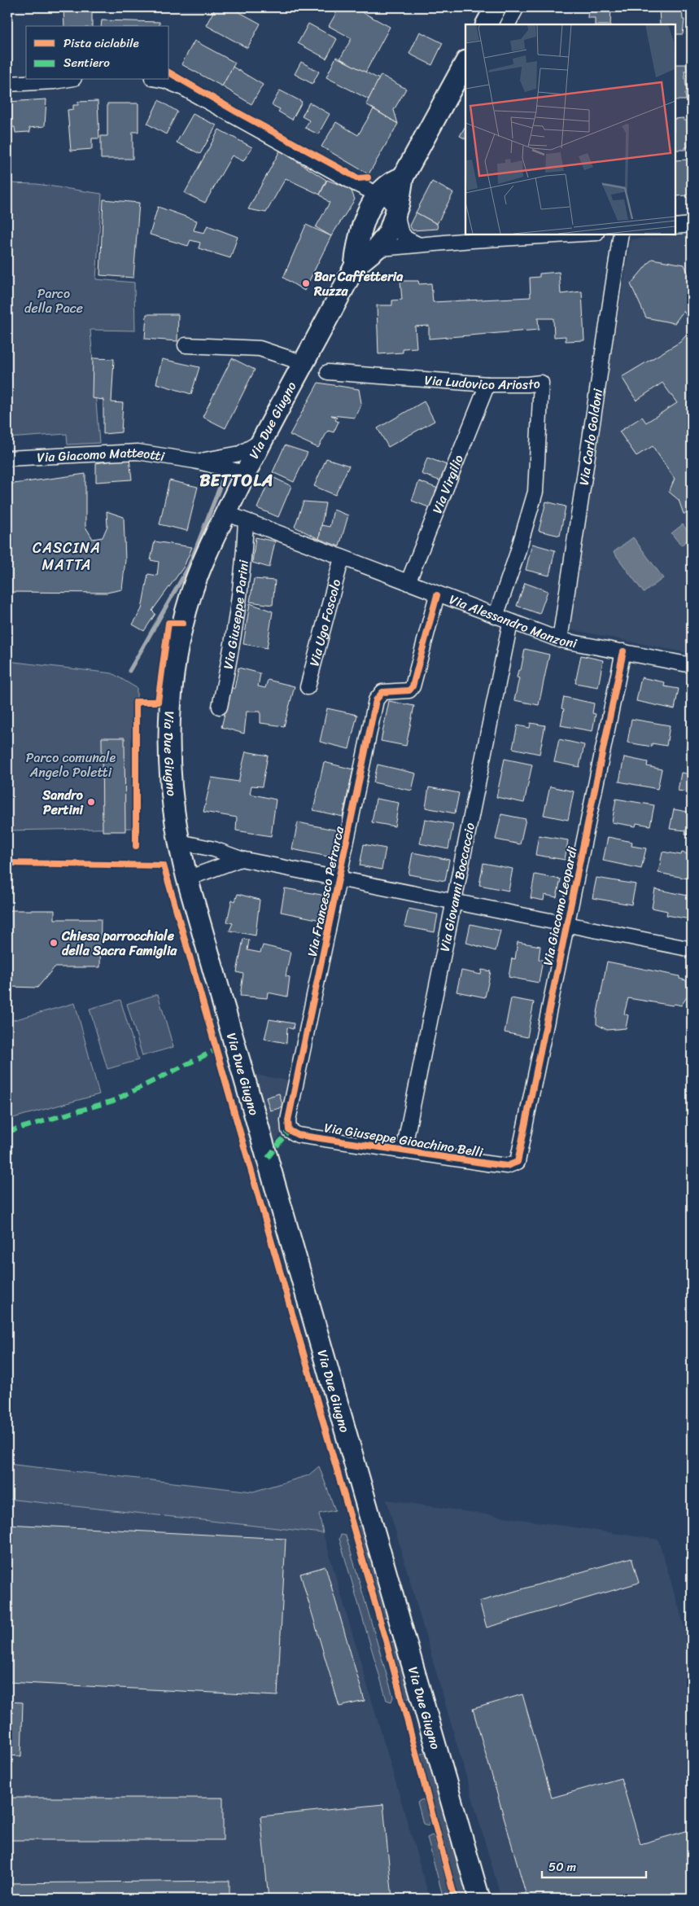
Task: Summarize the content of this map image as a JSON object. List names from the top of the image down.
{
  "streets": {
    "main road": ["Via Due Giugno"],
    "street": [
      "Via Ludovico Ariosto",
      "Via Carlo Goldoni",
      "Via Giacomo Matteotti",
      "Via Virgilio",
      "Via Giuseppe Parini",
      "Via Alessandro Manzoni",
      "Via Ugo Foscolo",
      "Via Giovanni Boccaccio",
      "Via Francesco Petrarca",
      "Via Giacomo Leopardi",
      "Via Giuseppe Gioachino Belli"
    ]
  },
  "crossings": [
    ["Via Ludovico Ariosto", "Via Virgilio"],
    ["Via Ludovico Ariosto", "Via Alessandro Manzoni"],
    ["Via Due Giugno", "Via Giacomo Matteotti"],
    ["Via Due Giugno", "Via Alessandro Manzoni"],
    ["Via Carlo Goldoni", "Via Alessandro Manzoni"],
    ["Via Virgilio", "Via Alessandro Manzoni"],
    ["Via Giuseppe Parini", "Via Alessandro Manzoni"],
    ["Via Alessandro Manzoni", "Via Ugo Foscolo"],
    ["Via Alessandro Manzoni", "Via Giovanni Boccaccio"],
    ["Via Alessandro Manzoni", "Via Francesco Petrarca"],
    ["Via Alessandro Manzoni", "Via Giacomo Leopardi"],
    ["Via Giovanni Boccaccio", "Via Giuseppe Gioachino Belli"],
    ["Via Francesco Petrarca", "Via Giuseppe Gioachino Belli"],
    ["Via Giacomo Leopardi", "Via Giuseppe Gioachino Belli"]
  ],
  "districts": ["BETTOLA", "CASCINA MATTA"],
  "parks": ["Parco della Pace", "Parco comunale Angelo Poletti"],
  "places": ["Bar Caffetteria Ruzza", "Sandro Pertini", "Chiesa parrocchiale della Sacra Famiglia"],
  "legend": ["Pista ciclabile", "Sentiero"],
  "scale_bar": "50 m"
}
